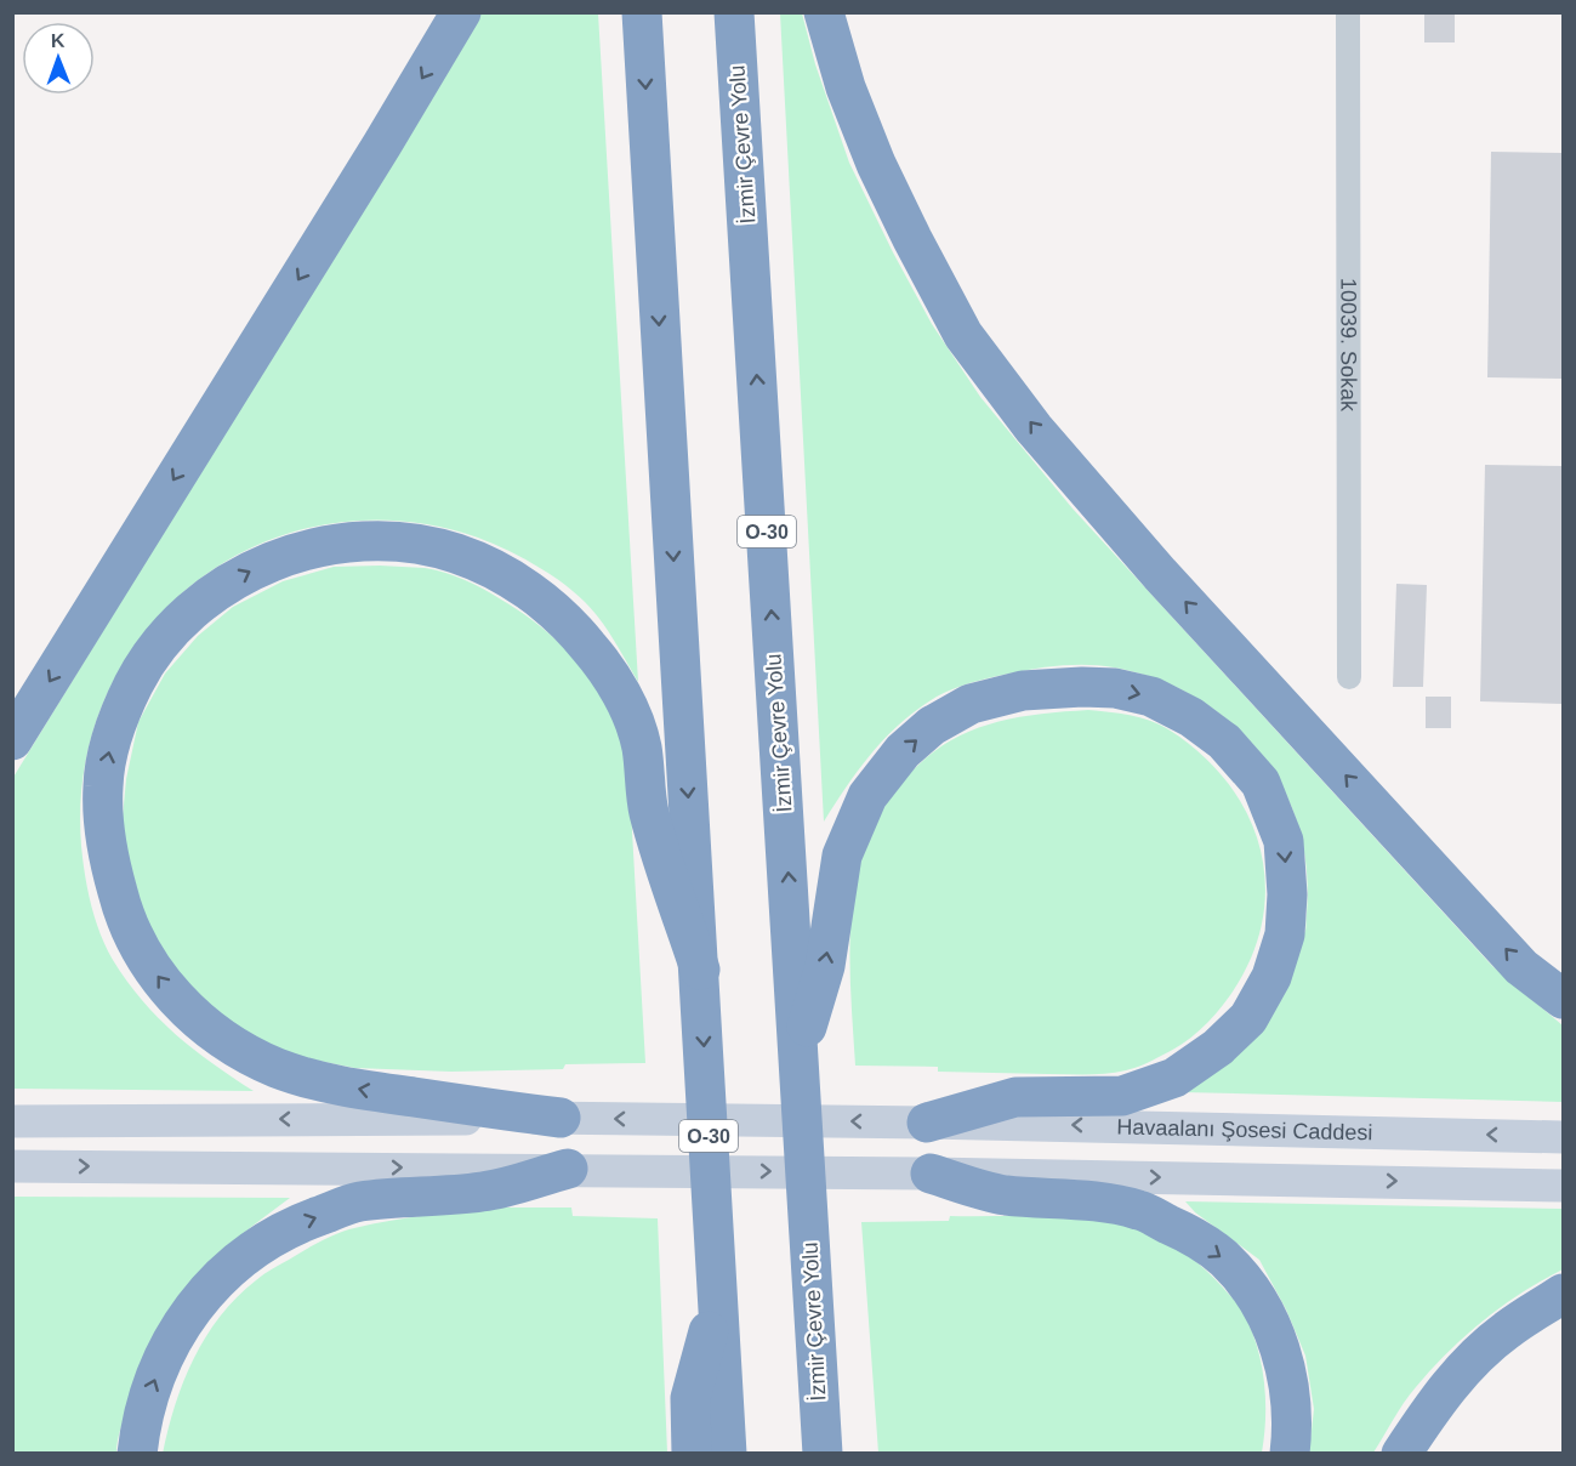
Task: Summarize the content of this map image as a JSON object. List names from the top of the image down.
{
  "streets": {
    "highway": ["İzmir Çevre Yolu", "O-30"],
    "main road": ["Havaalanı Şosesi Caddesi"],
    "street": ["10039. Sokak"]
  },
  "north": "top"
}
